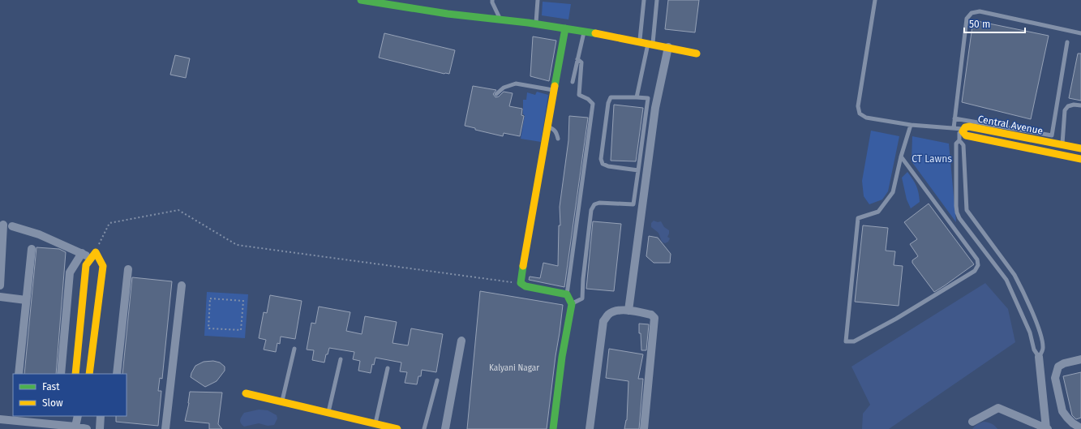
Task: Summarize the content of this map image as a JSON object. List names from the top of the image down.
{
  "streets": {
    "street": ["Central Avenue"]
  },
  "parks": ["CT Lawns"],
  "house_numbers": ["Kalyani Nagar"],
  "legend": ["Fast", "Slow"],
  "scale_bar": "50 m"
}
